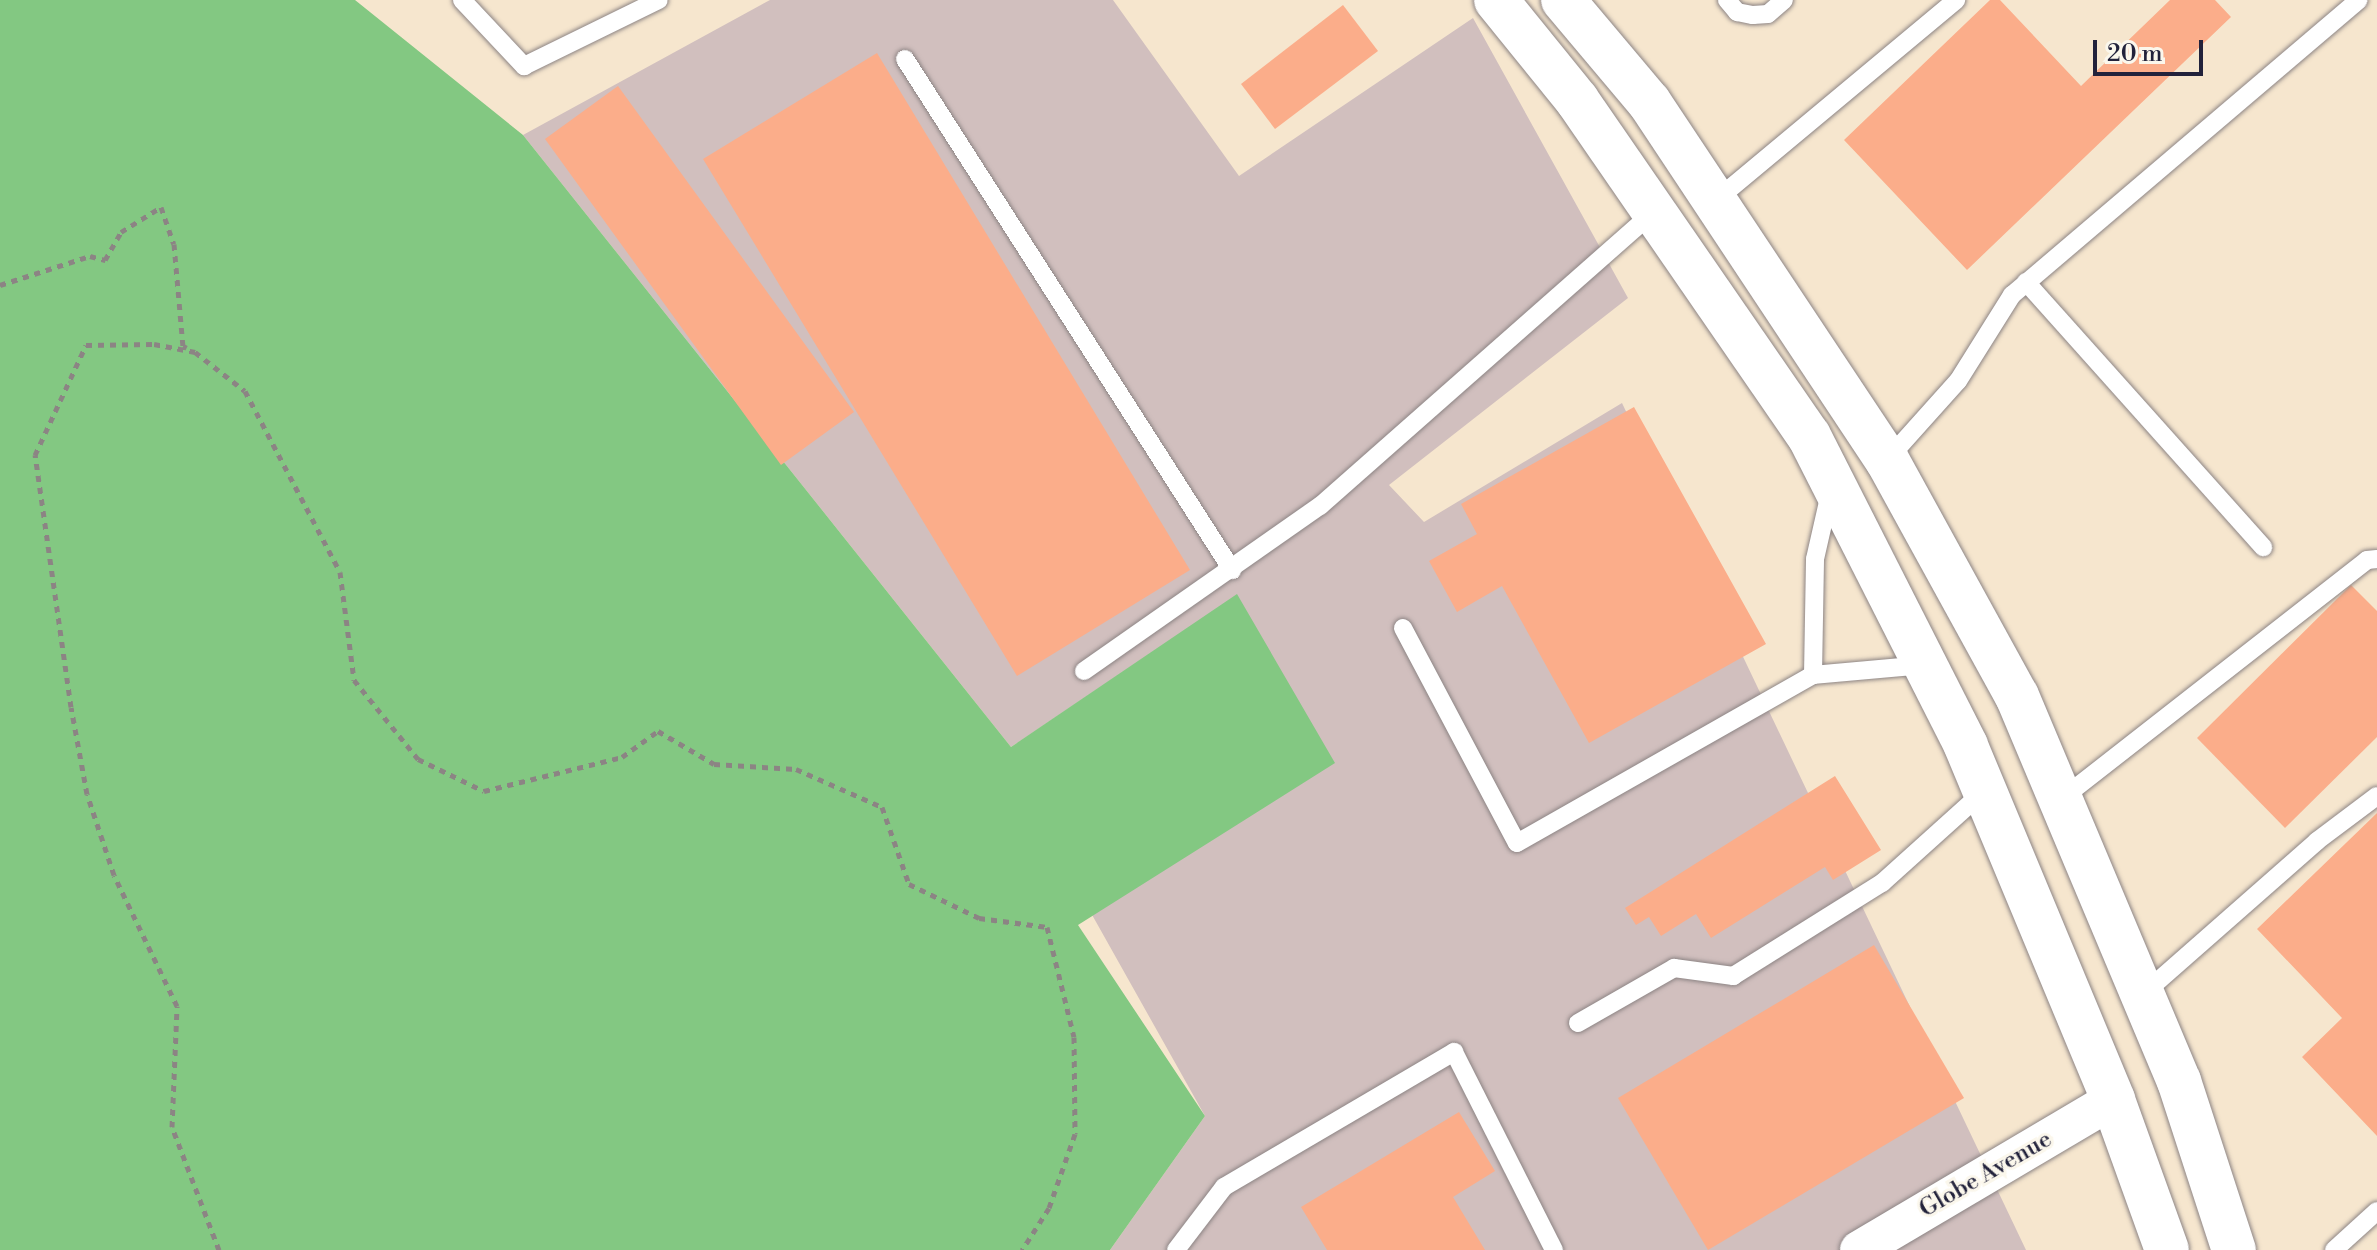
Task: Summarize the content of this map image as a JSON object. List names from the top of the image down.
{
  "streets": {
    "street": ["Globe Avenue"]
  },
  "scale_bar": "20 m"
}
